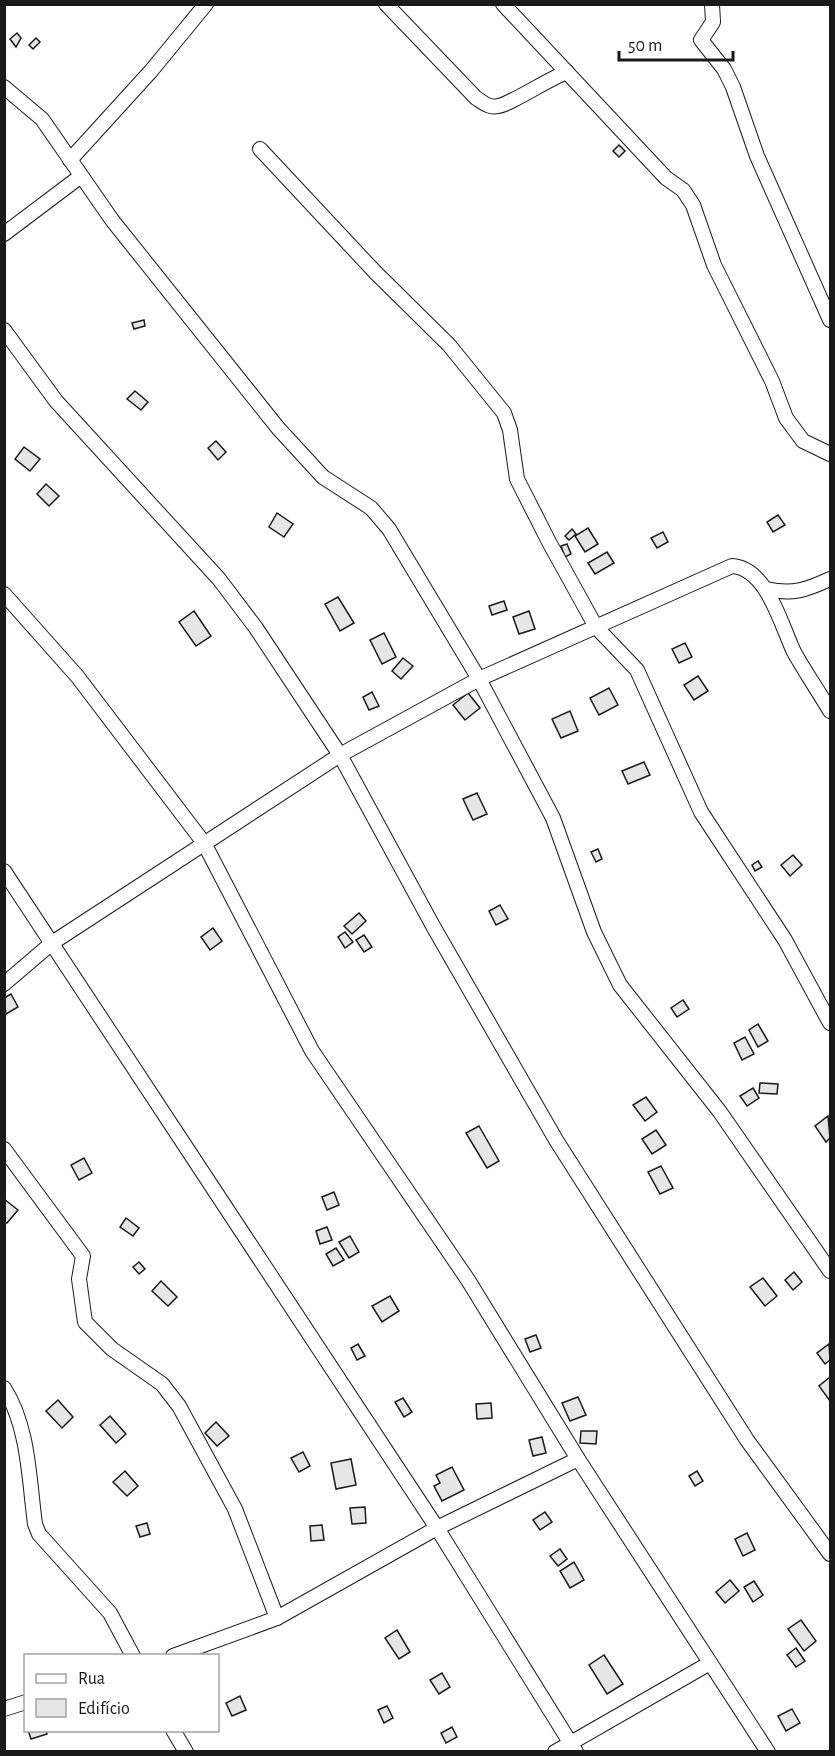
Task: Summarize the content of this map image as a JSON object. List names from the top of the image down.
{
  "legend": ["Rua", "Edifício"],
  "scale_bar": "50 m"
}
